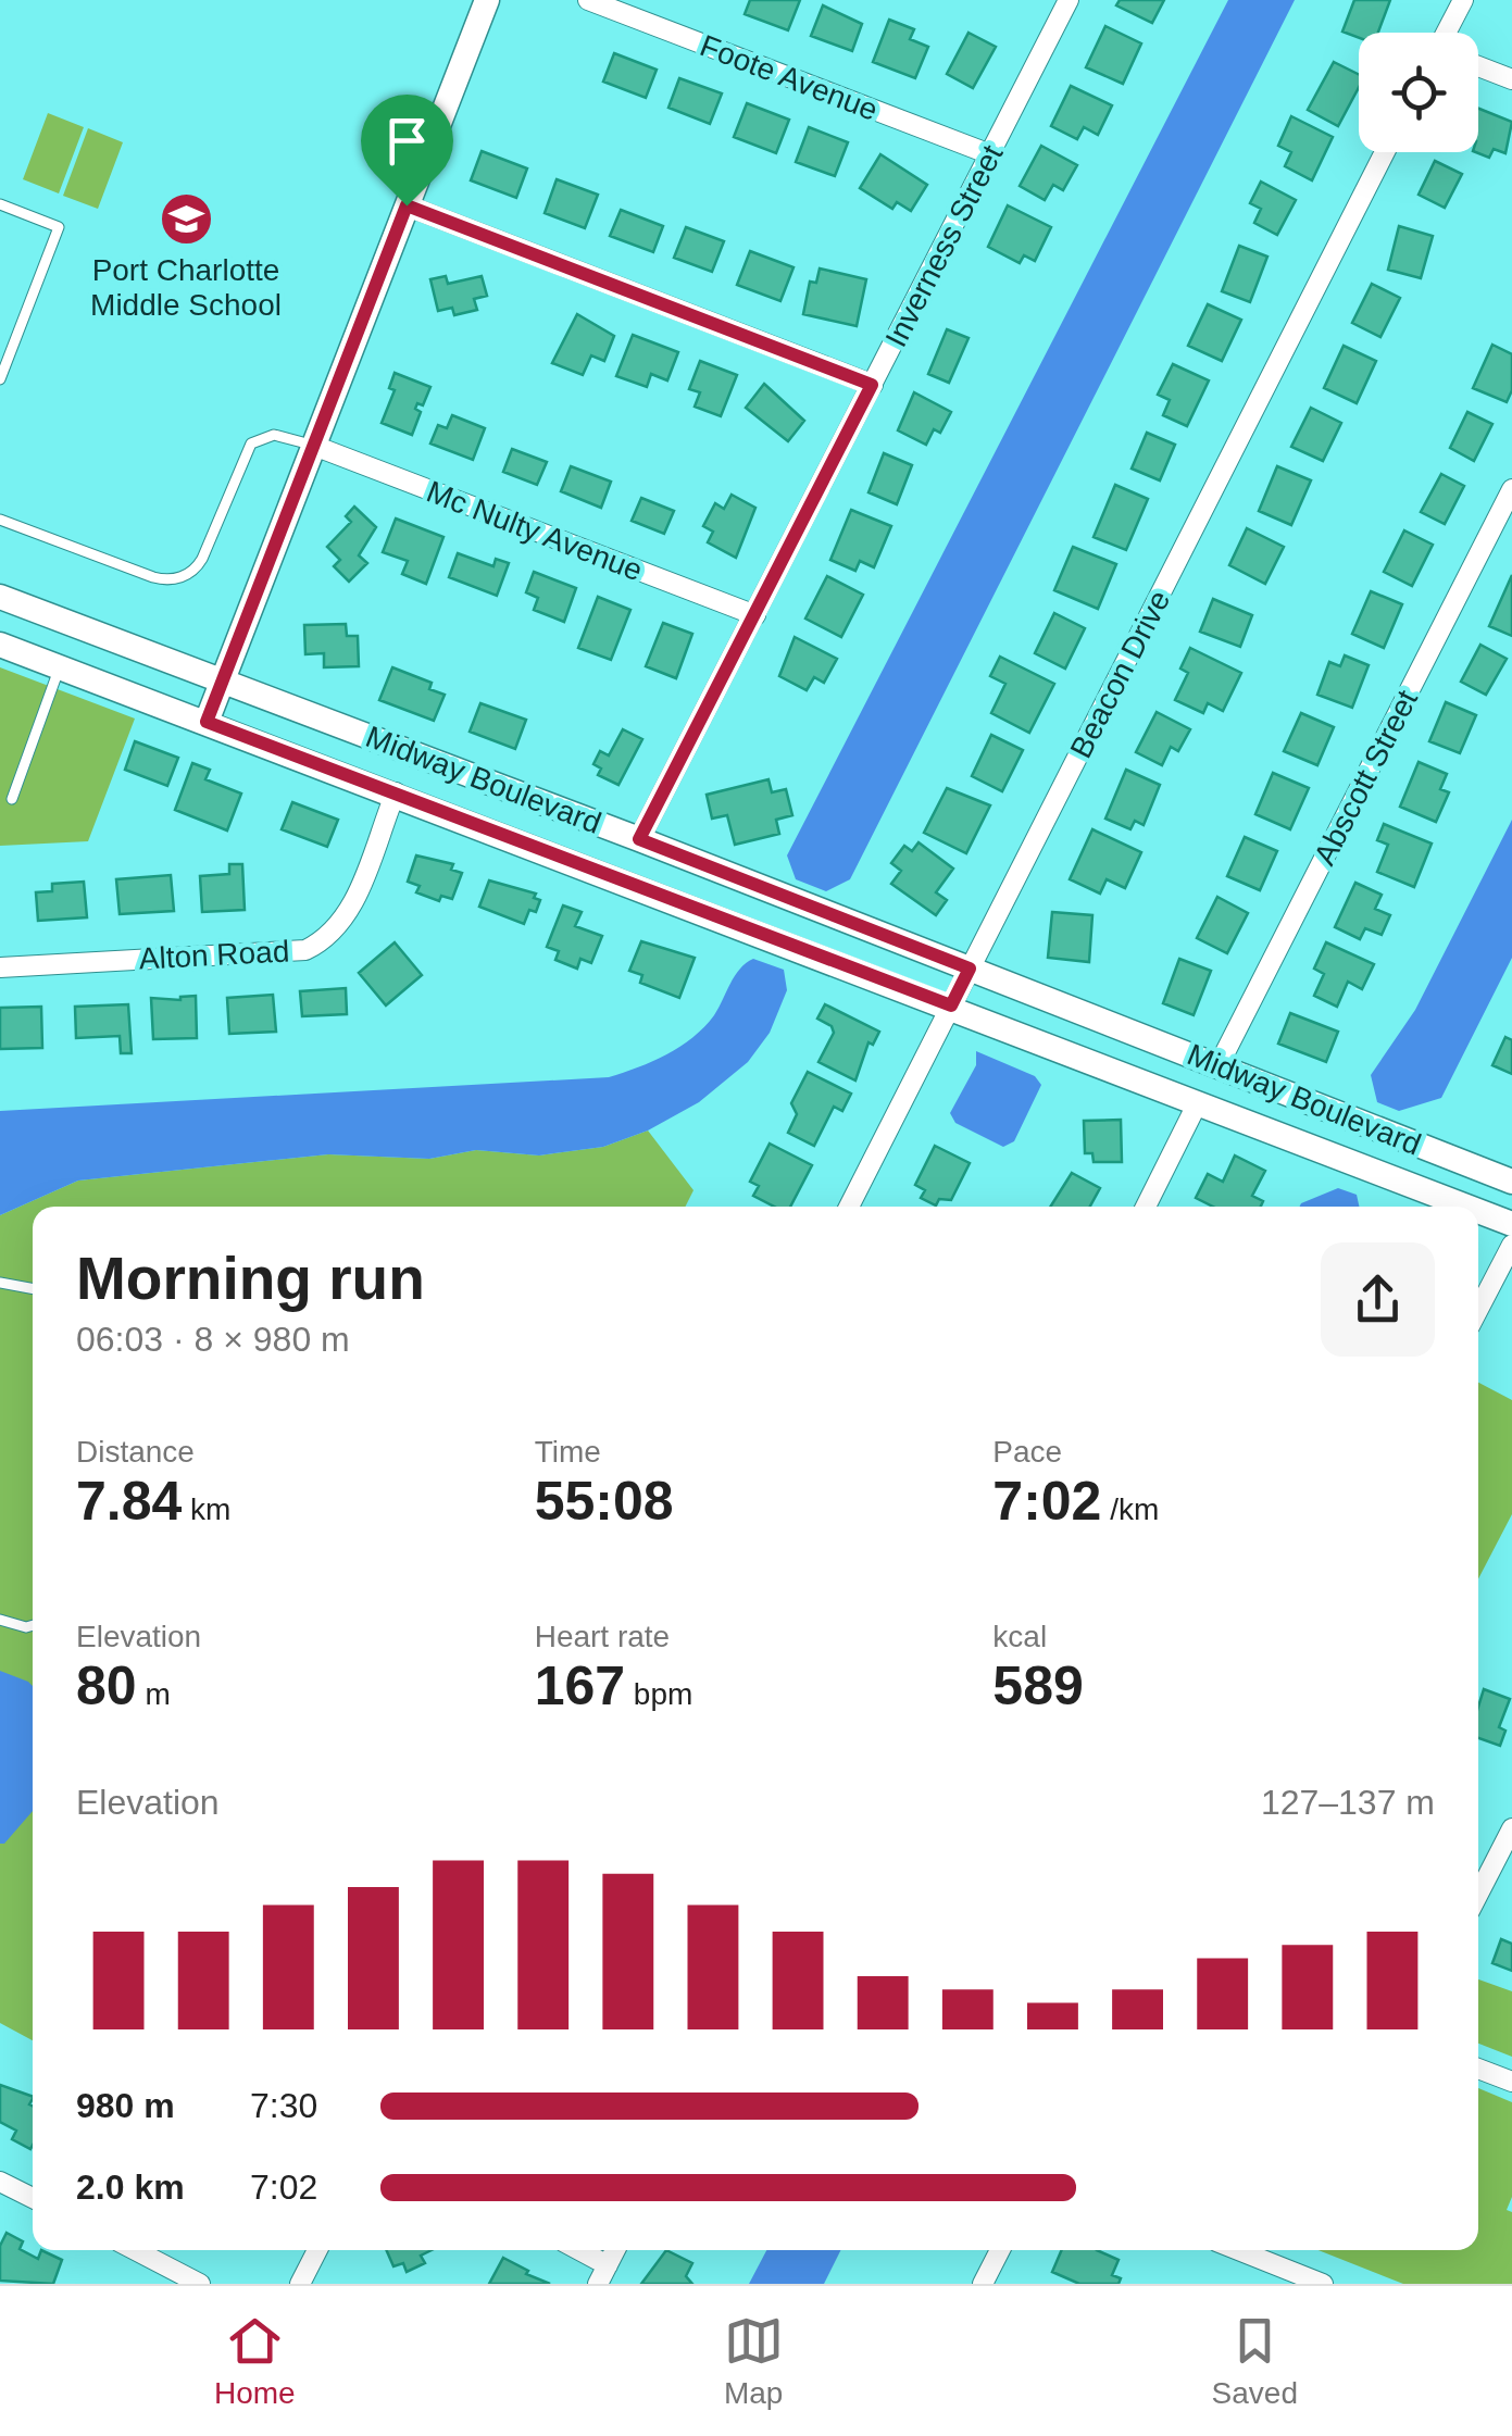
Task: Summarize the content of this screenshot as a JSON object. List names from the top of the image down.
{
  "streets": {
    "street": [
      "Foote Avenue",
      "Inverness Street",
      "Mc Nulty Avenue",
      "Beacon Drive",
      "Abscott Street",
      "Midway Boulevard",
      "Alton Road"
    ]
  },
  "crossings": [
    ["Foote Avenue", "Inverness Street"],
    ["Inverness Street", "Mc Nulty Avenue"],
    ["Inverness Street", "Midway Boulevard"],
    ["Beacon Drive", "Midway Boulevard"],
    ["Abscott Street", "Midway Boulevard"],
    ["Midway Boulevard", "Alton Road"]
  ],
  "places": {
    "school or university": ["Port Charlotte Middle School"]
  },
  "page": {
    "heading": ["Morning run", "06:03 · 8 × 980 m"],
    "stats": [
      ["Distance", "7.84 km"],
      ["Time", "55:08"],
      ["Pace", "7:02 /km"],
      ["Elevation", "80 m"],
      ["Heart rate", "167 bpm"],
      ["kcal", "589"]
    ],
    "chart": ["Elevation", "127–137 m"],
    "list": [
      {
        "name": "980 m",
        "note": "7:30"
      },
      {
        "name": "2.0 km",
        "note": "7:02"
      }
    ],
    "tabs": ["Home", "Map", "Saved"]
  }
}
